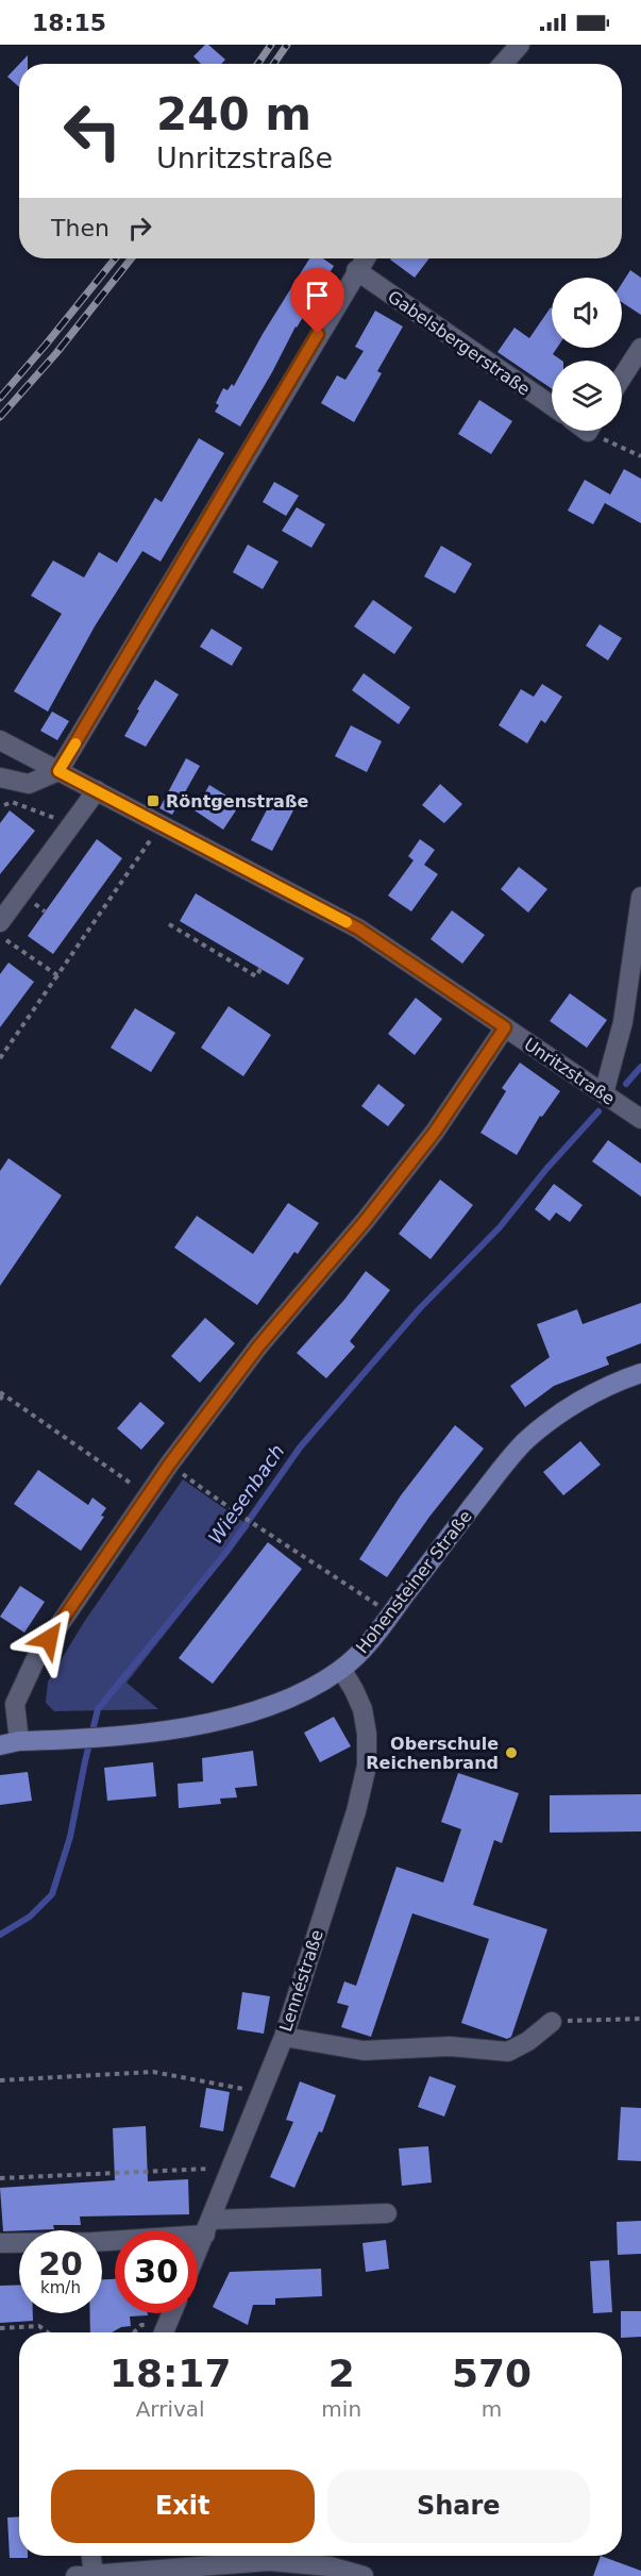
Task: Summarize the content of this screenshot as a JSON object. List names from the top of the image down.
{
  "streets": {
    "main road": ["Hohensteiner Straße"],
    "street": ["Gabelsbergerstraße", "Unritzstraße", "Lennéstraße"]
  },
  "crossings": [
    ["Hohensteiner Straße", "Lennéstraße"]
  ],
  "water": ["Wiesenbach"],
  "places": {
    "transit": ["Röntgenstraße"],
    "other": ["Oberschule Reichenbrand"]
  },
  "page": {
    "status": "18:15",
    "turn": ["240 m", "Unritzstraße"],
    "then": "Then",
    "speed": "20 km/h",
    "limit": "30",
    "eta": [
      "18:17",
      "Arrival",
      "2",
      "min",
      "570",
      "m"
    ],
    "buttons": ["Exit", "Share"]
  }
}
